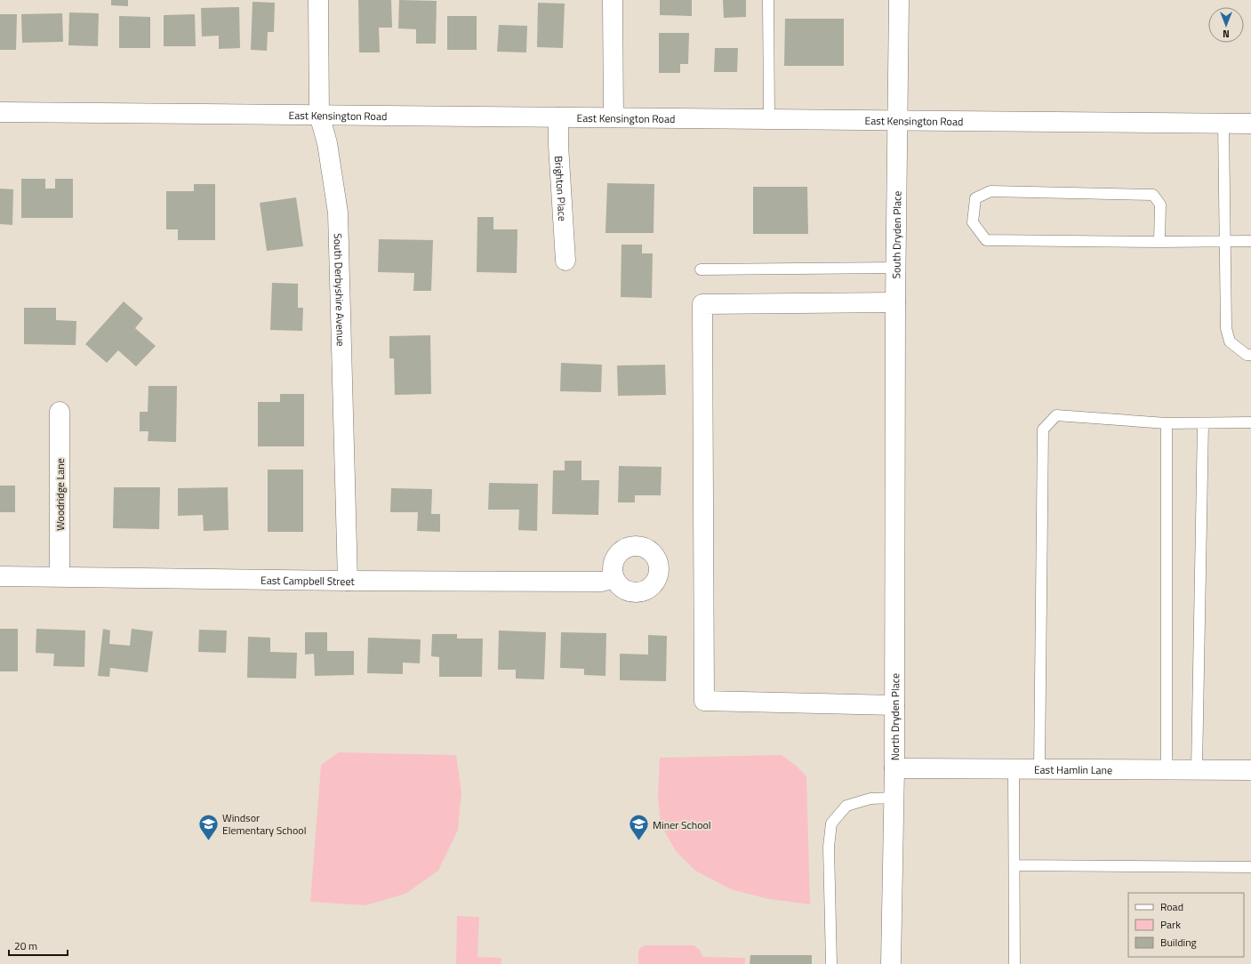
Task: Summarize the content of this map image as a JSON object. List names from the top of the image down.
{
  "streets": {
    "street": [
      "East Kensington Road",
      "Brighton Place",
      "South Dryden Place",
      "South Derbyshire Avenue",
      "Woodridge Lane",
      "East Campbell Street",
      "North Dryden Place",
      "East Hamlin Lane"
    ]
  },
  "crossings": [
    ["East Kensington Road", "Brighton Place"],
    ["East Kensington Road", "South Dryden Place"],
    ["East Kensington Road", "South Derbyshire Avenue"],
    ["South Dryden Place", "North Dryden Place"],
    ["South Derbyshire Avenue", "East Campbell Street"],
    ["Woodridge Lane", "East Campbell Street"],
    ["North Dryden Place", "East Hamlin Lane"]
  ],
  "places": {
    "school or university": ["Windsor Elementary School", "Miner School"]
  },
  "legend": ["Road", "Park", "Building"],
  "scale_bar": "20 m",
  "north": "bottom"
}
